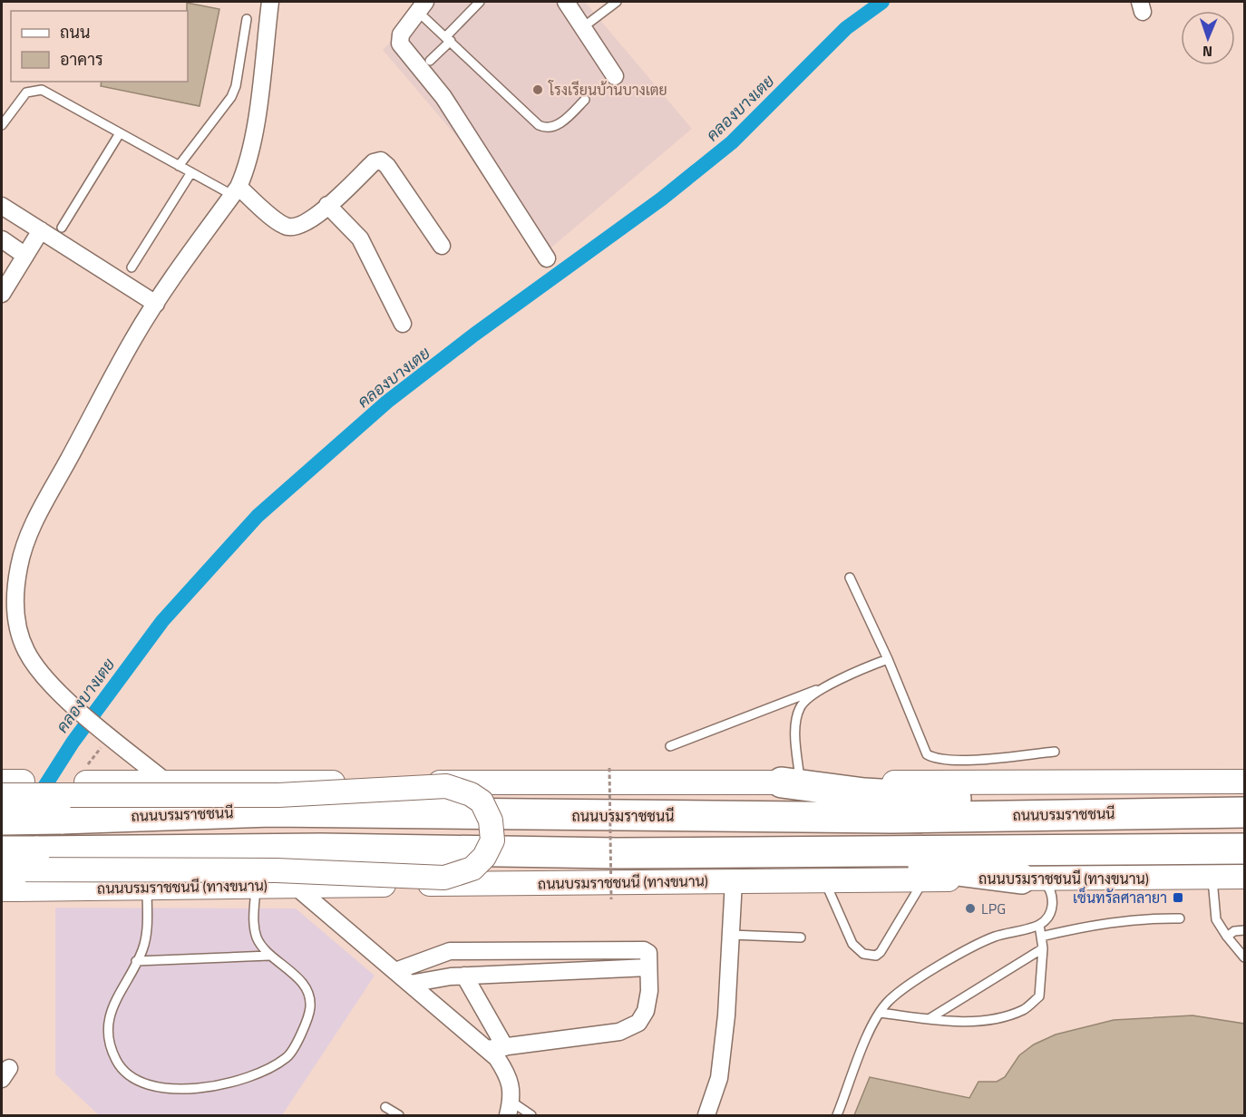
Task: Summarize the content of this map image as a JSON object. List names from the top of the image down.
{
  "streets": {
    "highway": ["ถนนบรมราชชนนี"],
    "main road": ["ถนนบรมราชชนนี (ทางขนาน)"]
  },
  "water": ["คลองบางเตย"],
  "places": {
    "other": ["โรงเรียนบ้านบางเตย", "LPG"],
    "transit": ["เซ็นทรัลศาลายา"]
  },
  "legend": ["ถนน", "อาคาร"],
  "north": "bottom"
}
